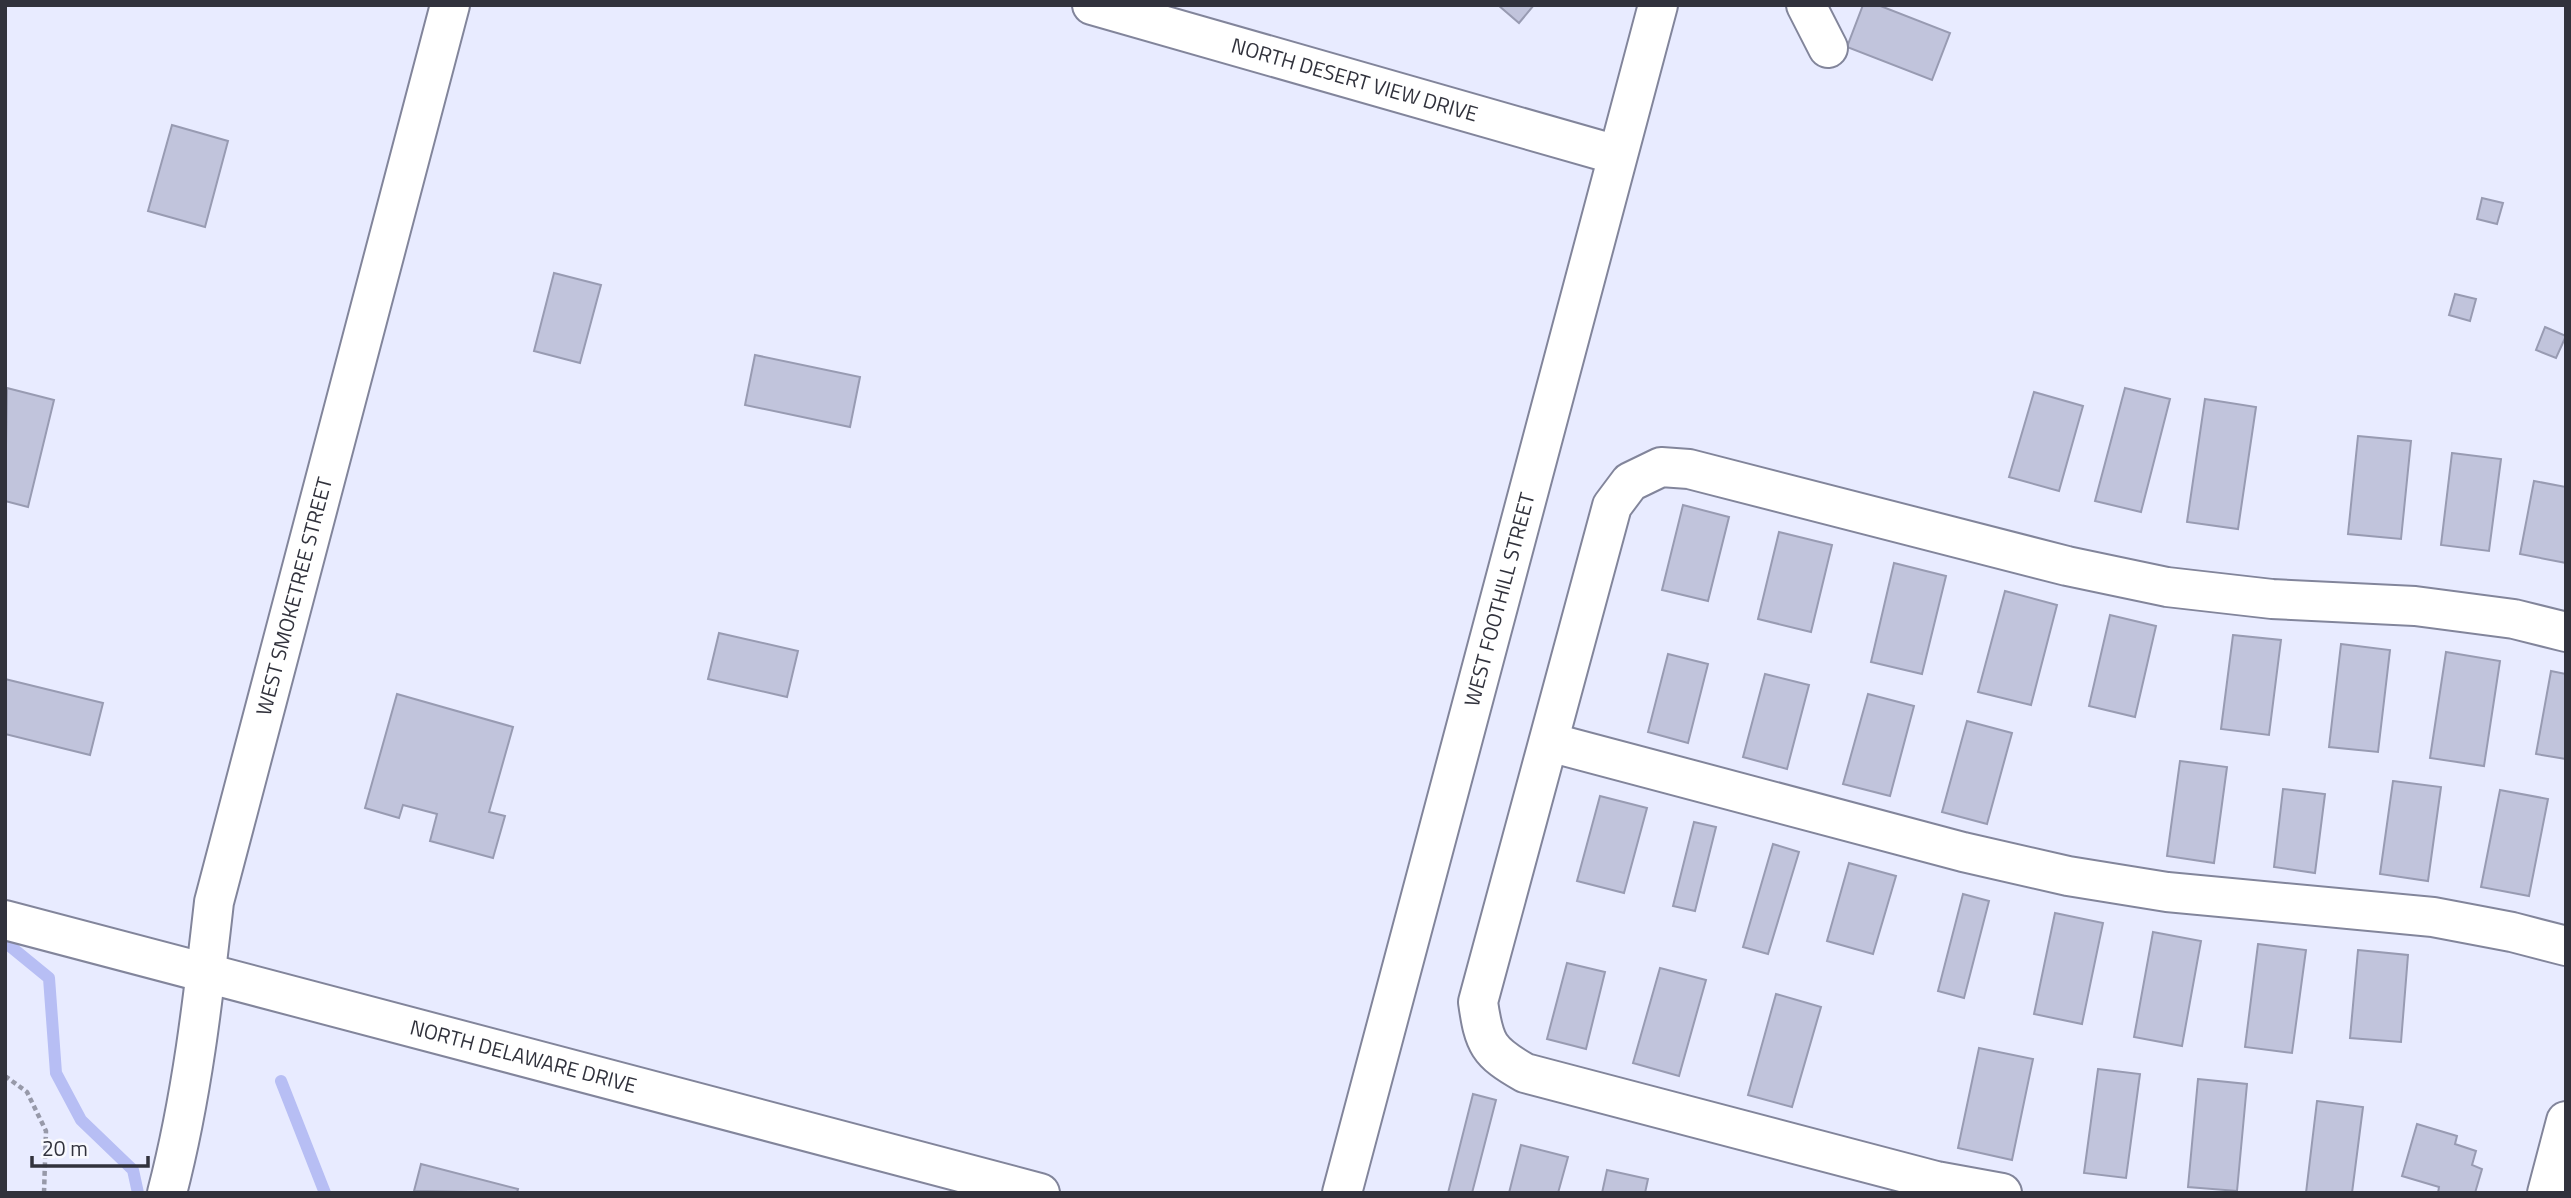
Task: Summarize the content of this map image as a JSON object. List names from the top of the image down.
{
  "streets": {
    "street": [
      "NORTH DESERT VIEW DRIVE",
      "WEST SMOKETREE STREET",
      "WEST FOOTHILL STREET",
      "NORTH DELAWARE DRIVE"
    ]
  },
  "crossings": [
    ["NORTH DESERT VIEW DRIVE", "WEST FOOTHILL STREET"],
    ["WEST SMOKETREE STREET", "NORTH DELAWARE DRIVE"]
  ],
  "scale_bar": "20 m"
}
